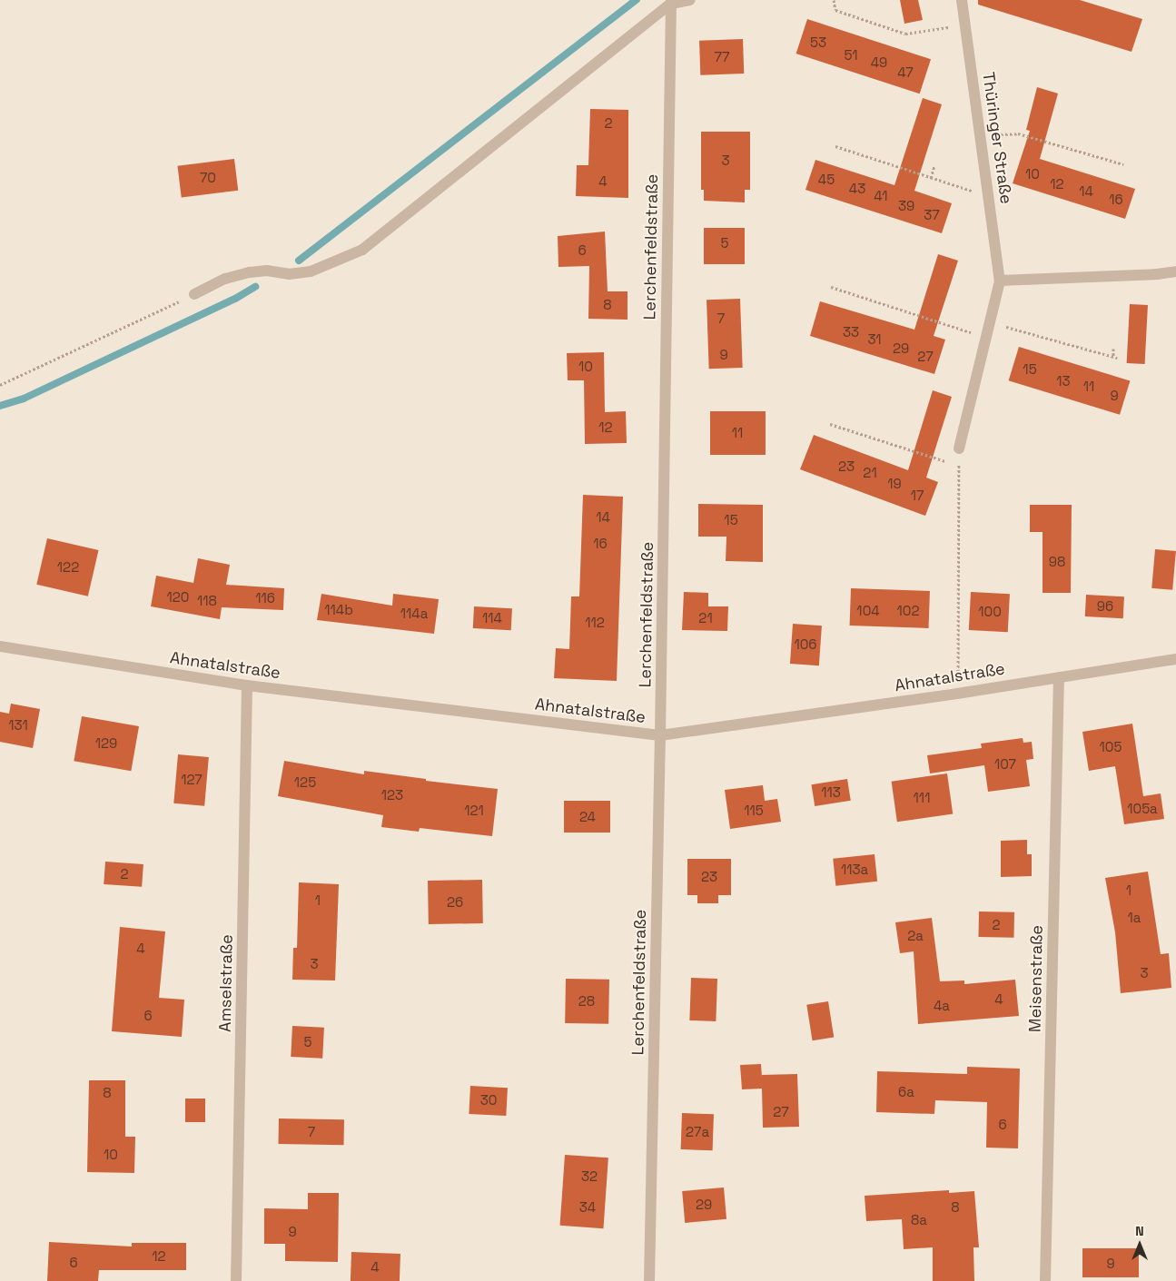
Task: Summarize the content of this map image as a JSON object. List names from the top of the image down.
{
  "streets": {
    "street": [
      "Thüringer Straße",
      "Lerchenfeldstraße",
      "Ahnatalstraße",
      "Meisenstraße",
      "Amselstraße"
    ]
  },
  "crossings": [
    ["Lerchenfeldstraße", "Ahnatalstraße"],
    ["Ahnatalstraße", "Meisenstraße"],
    ["Ahnatalstraße", "Amselstraße"]
  ],
  "house_numbers": [
    "53",
    "51",
    "77",
    "49",
    "47",
    "2",
    "3",
    "10",
    "70",
    "45",
    "4",
    "12",
    "43",
    "14",
    "41",
    "16",
    "39",
    "37",
    "5",
    "6",
    "8",
    "7",
    "33",
    "31",
    "29",
    "9",
    "27",
    "10",
    "15",
    "13",
    "11",
    "9",
    "12",
    "11",
    "23",
    "21",
    "19",
    "17",
    "14",
    "15",
    "16",
    "98",
    "122",
    "120",
    "116",
    "118",
    "96",
    "114b",
    "104",
    "102",
    "100",
    "114a",
    "114",
    "21",
    "112",
    "106",
    "131",
    "129",
    "105",
    "107",
    "127",
    "125",
    "113",
    "123",
    "111",
    "105a",
    "121",
    "115",
    "24",
    "113a",
    "2",
    "23",
    "1",
    "1",
    "26",
    "1a",
    "2",
    "2a",
    "4",
    "3",
    "3",
    "4",
    "28",
    "4a",
    "6",
    "5",
    "6a",
    "8",
    "30",
    "27",
    "6",
    "7",
    "27a",
    "10",
    "32",
    "29",
    "34",
    "8",
    "8a",
    "9",
    "12",
    "6",
    "9",
    "4"
  ],
  "north": "top"
}
